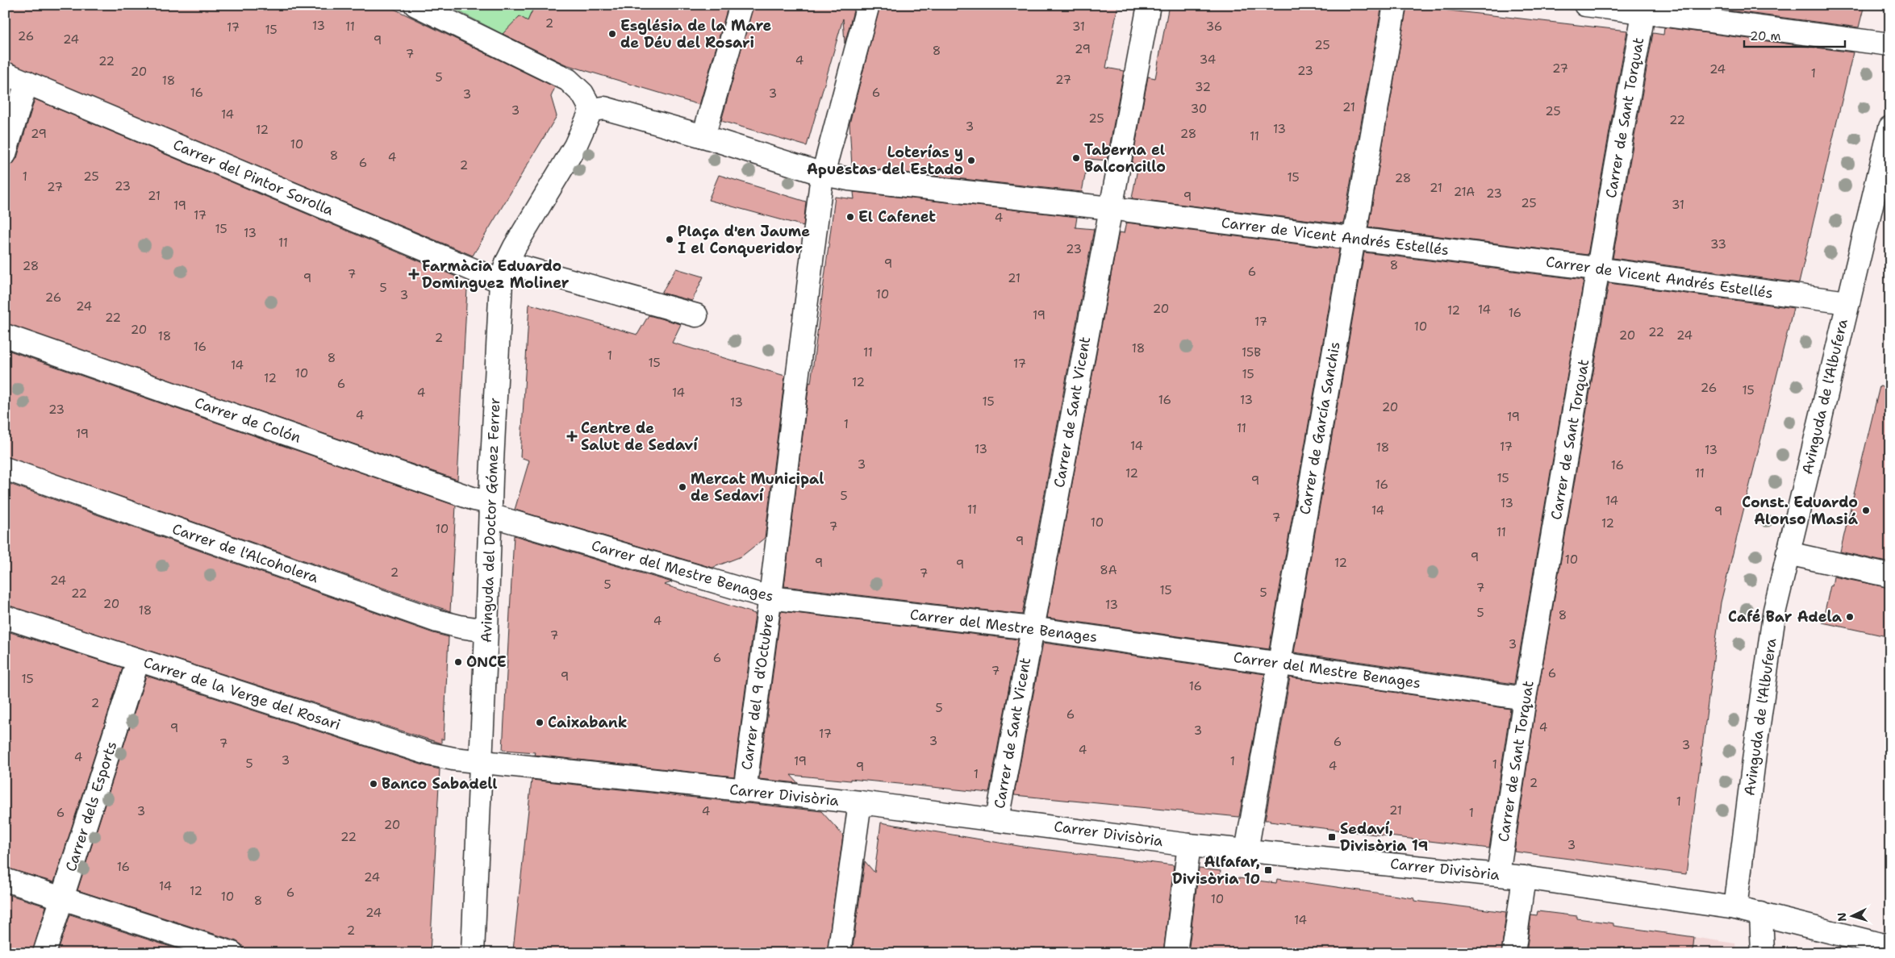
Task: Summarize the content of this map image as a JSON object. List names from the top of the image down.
{
  "streets": {
    "street": [
      "Carrer de Sant Torquat",
      "Carrer del Pintor Sorolla",
      "Carrer de Vicent Andrés Estellés",
      "Avinguda de l'Albufera",
      "Carrer de Sant Vicent",
      "Carrer de Colón",
      "Carrer de García Sanchis",
      "Avinguda del Doctor Gómez Ferrer",
      "Carrer de l'Alcoholera",
      "Carrer del Mestre Benages",
      "Carrer del 9 d'Octubre",
      "Carrer de la Verge del Rosari",
      "Carrer Divisòria",
      "Carrer dels Esports"
    ]
  },
  "crossings": [
    ["Carrer de Sant Torquat", "Carrer de Vicent Andrés Estellés"],
    ["Carrer de Sant Torquat", "Carrer del Mestre Benages"],
    ["Carrer de Sant Torquat", "Carrer Divisòria"],
    ["Carrer del Pintor Sorolla", "Avinguda del Doctor Gómez Ferrer"],
    ["Carrer de Vicent Andrés Estellés", "Avinguda de l'Albufera"],
    ["Carrer de Vicent Andrés Estellés", "Carrer de Sant Vicent"],
    ["Carrer de Vicent Andrés Estellés", "Carrer de García Sanchis"],
    ["Carrer de Vicent Andrés Estellés", "Carrer del 9 d'Octubre"],
    ["Avinguda de l'Albufera", "Carrer Divisòria"],
    ["Carrer de Sant Vicent", "Carrer del Mestre Benages"],
    ["Carrer de Sant Vicent", "Carrer Divisòria"],
    ["Carrer de Colón", "Avinguda del Doctor Gómez Ferrer"],
    ["Carrer de Colón", "Carrer del Mestre Benages"],
    ["Carrer de García Sanchis", "Carrer del Mestre Benages"],
    ["Carrer de García Sanchis", "Carrer Divisòria"],
    ["Avinguda del Doctor Gómez Ferrer", "Carrer de l'Alcoholera"],
    ["Avinguda del Doctor Gómez Ferrer", "Carrer del Mestre Benages"],
    ["Avinguda del Doctor Gómez Ferrer", "Carrer de la Verge del Rosari"],
    ["Avinguda del Doctor Gómez Ferrer", "Carrer Divisòria"],
    ["Carrer del Mestre Benages", "Carrer del 9 d'Octubre"],
    ["Carrer del 9 d'Octubre", "Carrer Divisòria"],
    ["Carrer de la Verge del Rosari", "Carrer Divisòria"],
    ["Carrer de la Verge del Rosari", "Carrer dels Esports"]
  ],
  "places": {
    "other": [
      "Església de la Mare de Déu del Rosari",
      "Taberna el Balconcillo",
      "Loterías y Apuestas del Estado",
      "El Cafenet",
      "Plaça d'en Jaume I el Conqueridor",
      "Mercat Municipal de Sedaví",
      "Const. Eduardo Alonso Masiá",
      "Café Bar Adela",
      "ONCE",
      "Caixabank",
      "Banco Sabadell"
    ],
    "health": ["Farmàcia Eduardo Dominguez Moliner", "Centre de Salut de Sedaví"],
    "transit": ["Sedaví, Divisòria 19", "Alfafar, Divisòria 10"]
  },
  "house_numbers": [
    "2",
    "13",
    "11",
    "31",
    "36",
    "17",
    "15",
    "26",
    "24",
    "9",
    "25",
    "29",
    "8",
    "7",
    "34",
    "4",
    "22",
    "27",
    "24",
    "23",
    "20",
    "1",
    "5",
    "27",
    "18",
    "32",
    "16",
    "6",
    "3",
    "3",
    "21",
    "30",
    "3",
    "25",
    "14",
    "25",
    "22",
    "3",
    "13",
    "12",
    "29",
    "28",
    "11",
    "10",
    "8",
    "4",
    "6",
    "2",
    "1",
    "25",
    "15",
    "28",
    "23",
    "27",
    "21",
    "21A",
    "23",
    "21",
    "9",
    "25",
    "31",
    "19",
    "17",
    "4",
    "15",
    "13",
    "11",
    "33",
    "23",
    "9",
    "8",
    "28",
    "6",
    "7",
    "9",
    "21",
    "5",
    "10",
    "3",
    "26",
    "24",
    "20",
    "14",
    "12",
    "16",
    "19",
    "22",
    "17",
    "10",
    "20",
    "22",
    "20",
    "24",
    "18",
    "2",
    "16",
    "18",
    "11",
    "15B",
    "1",
    "8",
    "15",
    "17",
    "14",
    "10",
    "15",
    "12",
    "12",
    "6",
    "26",
    "15",
    "4",
    "14",
    "16",
    "13",
    "15",
    "13",
    "20",
    "23",
    "4",
    "19",
    "1",
    "11",
    "19",
    "14",
    "17",
    "18",
    "13",
    "13",
    "3",
    "16",
    "12",
    "11",
    "15",
    "9",
    "16",
    "5",
    "14",
    "13",
    "11",
    "14",
    "9",
    "7",
    "10",
    "12",
    "7",
    "10",
    "11",
    "9",
    "9",
    "10",
    "9",
    "12",
    "9",
    "8A",
    "2",
    "7",
    "24",
    "5",
    "7",
    "15",
    "5",
    "22",
    "20",
    "13",
    "18",
    "5",
    "8",
    "4",
    "7",
    "3",
    "6",
    "7",
    "6",
    "9",
    "15",
    "16",
    "2",
    "5",
    "6",
    "4",
    "9",
    "3",
    "17",
    "3",
    "6",
    "7",
    "3",
    "4",
    "4",
    "3",
    "19",
    "1",
    "5",
    "1",
    "4",
    "9",
    "1",
    "2",
    "1",
    "21",
    "3",
    "4",
    "6",
    "1",
    "20",
    "22",
    "3",
    "16",
    "24",
    "14",
    "12",
    "6",
    "10",
    "10",
    "8",
    "24",
    "14",
    "2"
  ],
  "scale_bar": "20 m",
  "north": "left"
}
